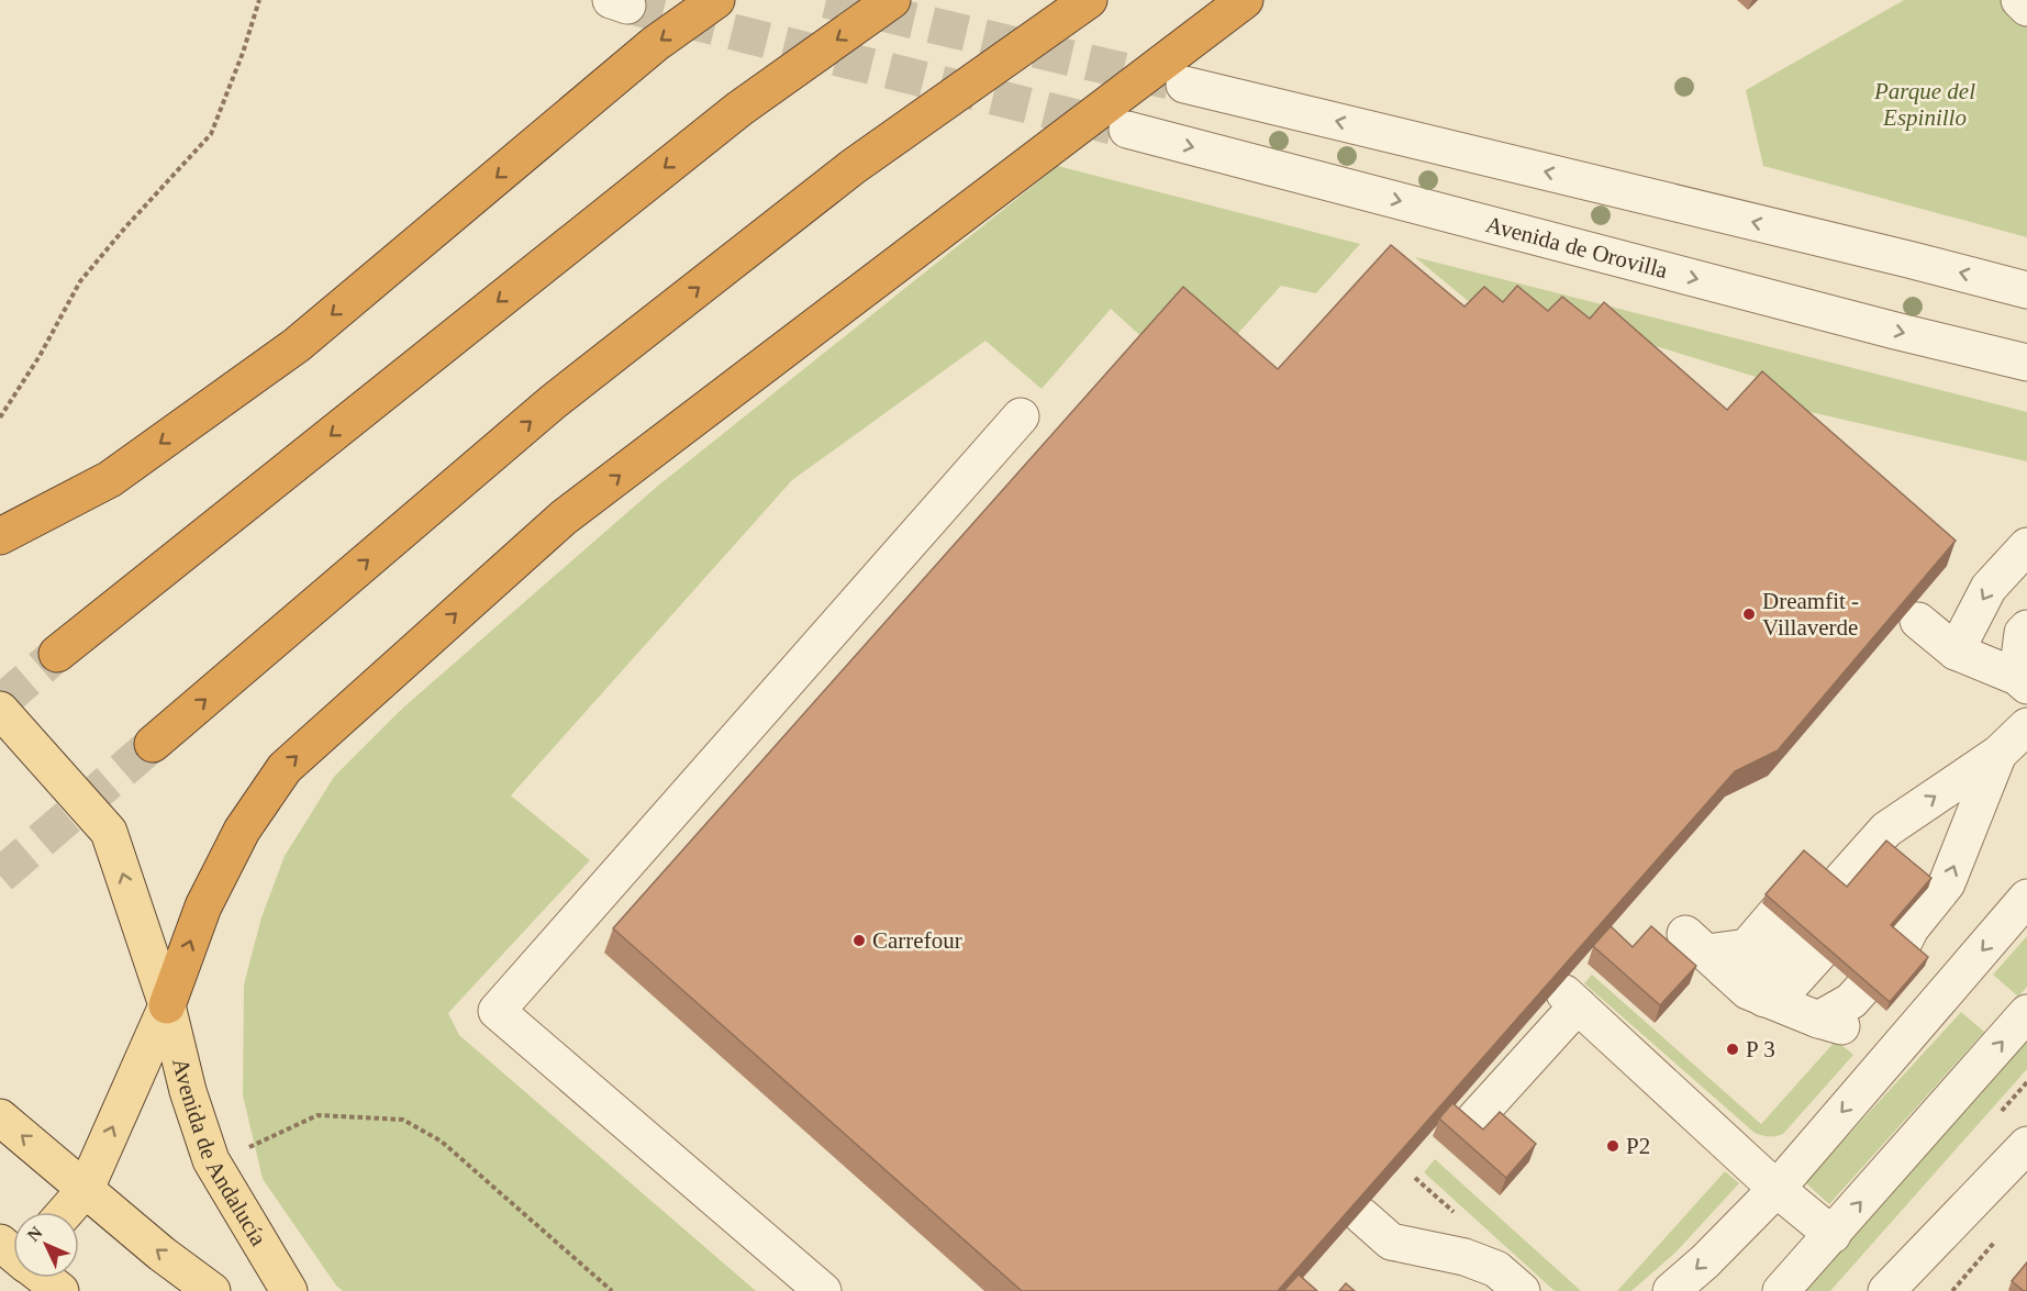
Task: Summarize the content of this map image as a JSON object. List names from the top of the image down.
{
  "streets": {
    "main road": ["Avenida de Andalucía"],
    "street": ["Avenida de Orovilla"]
  },
  "one_way": ["Avenida de Andalucía"],
  "parks": ["Parque del Espinillo"],
  "places": [
    "Dreamfit - Villaverde",
    "Carrefour",
    "P 3",
    "P2"
  ],
  "north": "top left"
}
